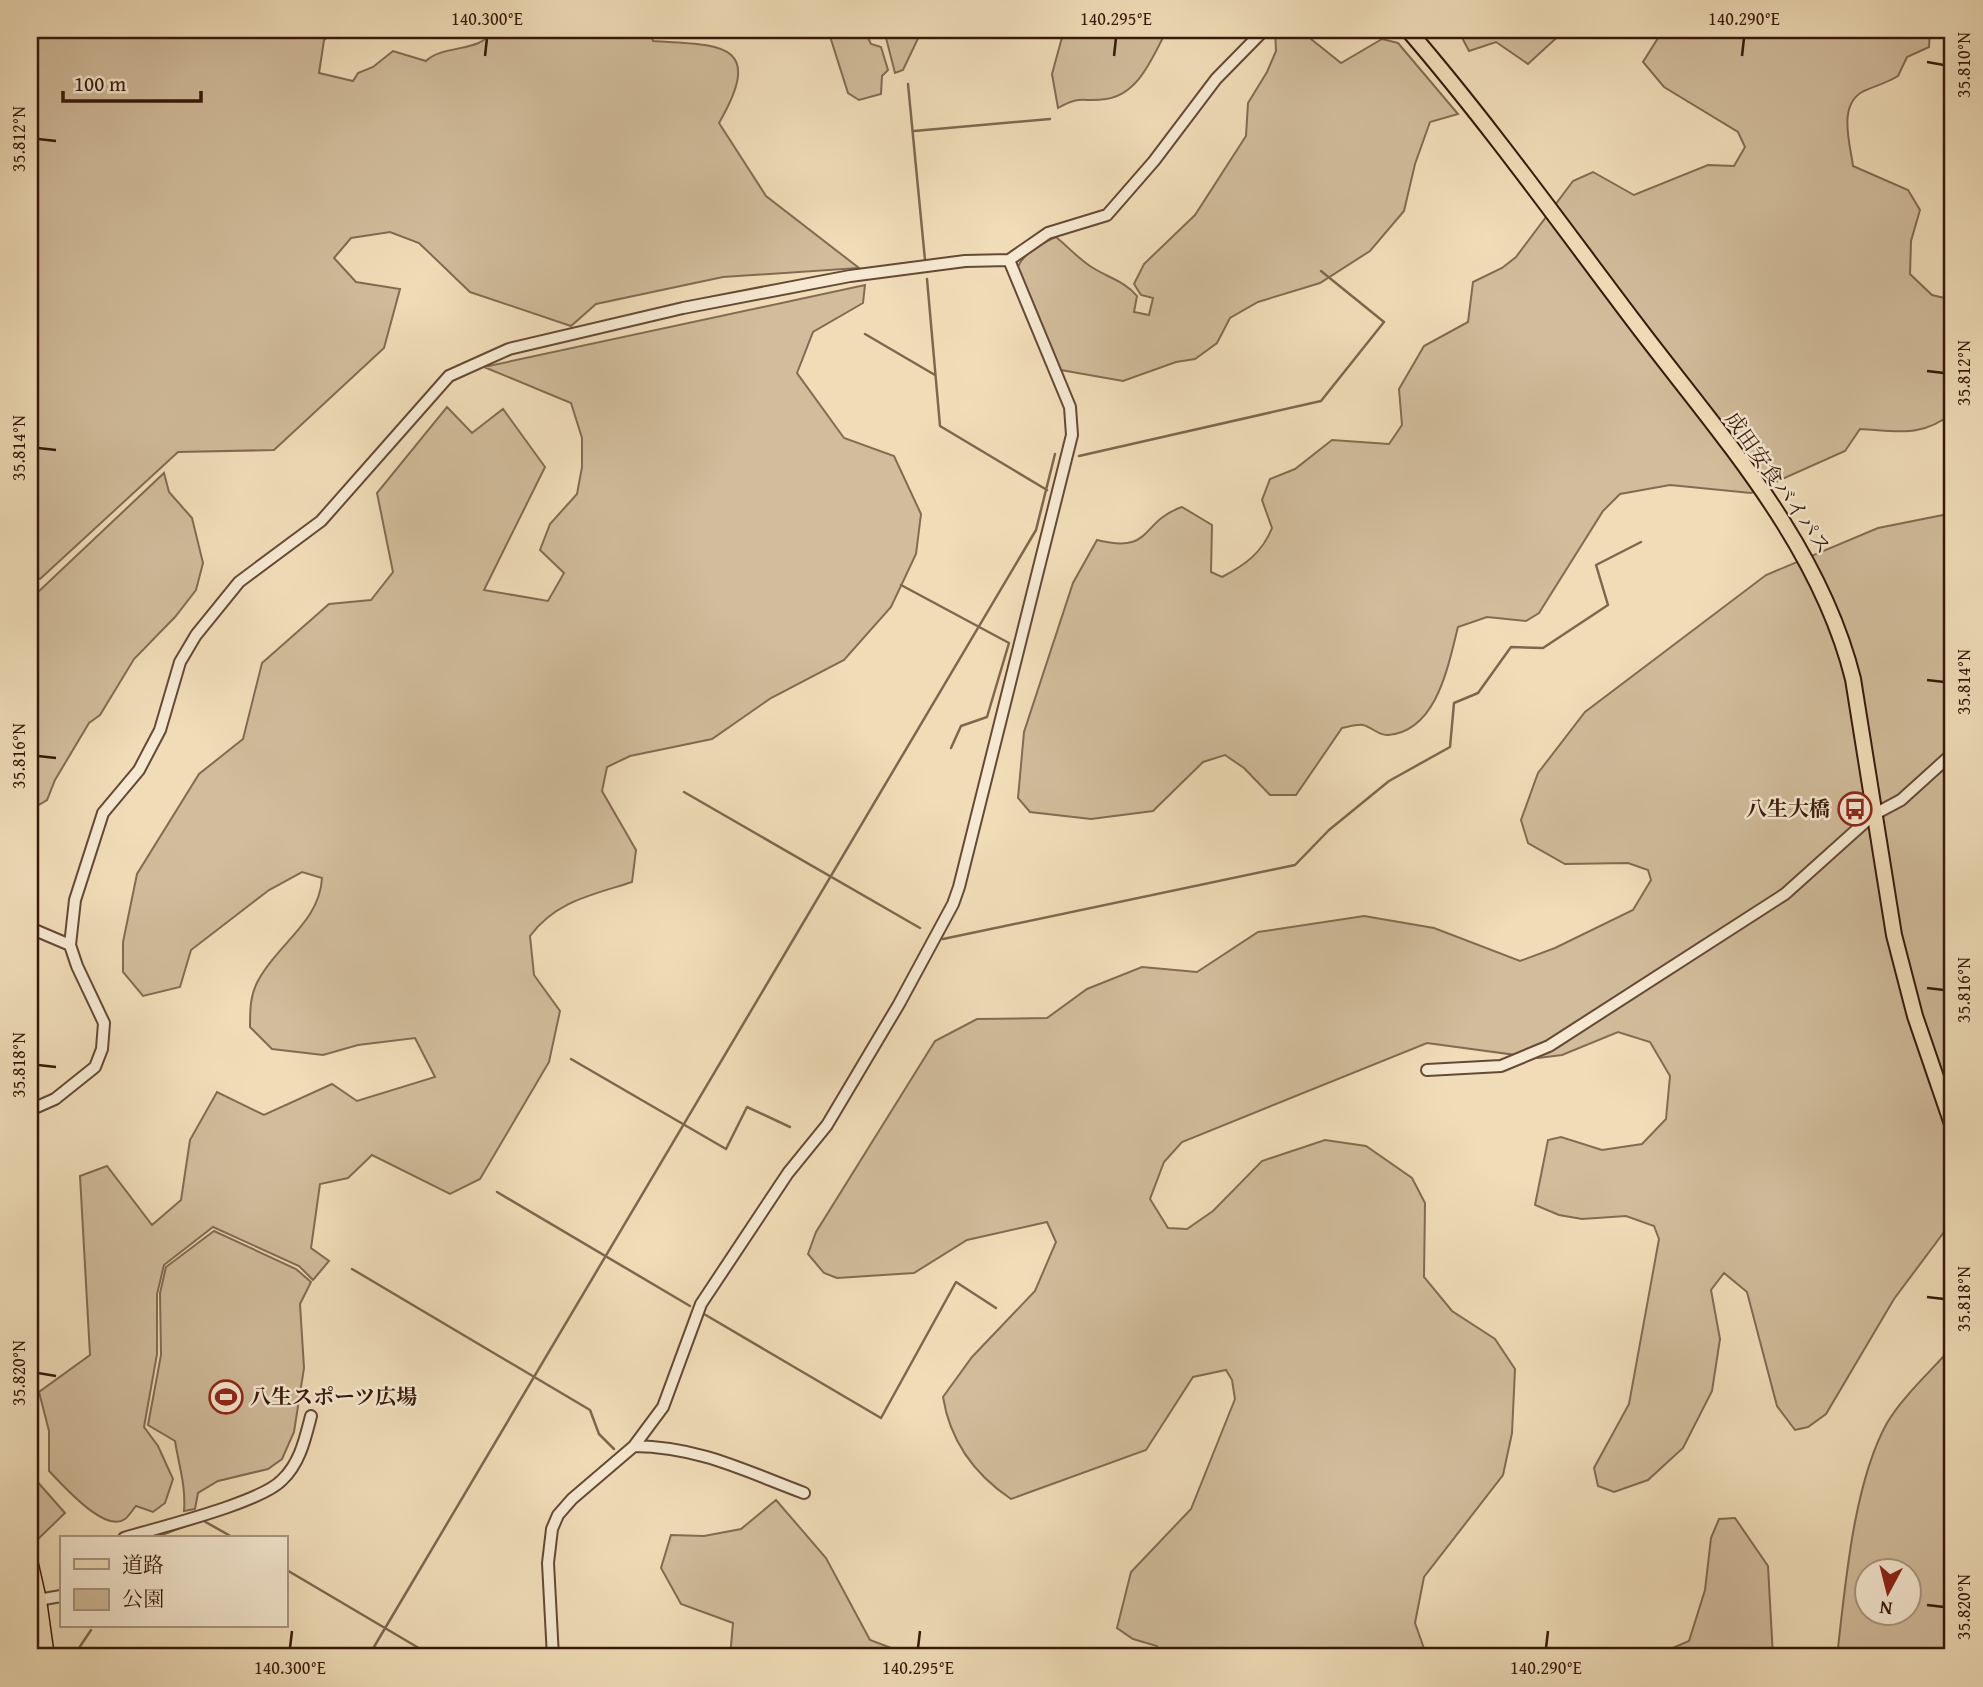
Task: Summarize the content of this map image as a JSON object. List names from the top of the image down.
{
  "streets": {
    "main road": ["成田安食バイパス"]
  },
  "places": {
    "bus stop": ["八生大橋"],
    "sports": ["八生スポーツ広場"]
  },
  "legend": ["道路", "公園"],
  "scale_bar": "100 m",
  "north": "bottom",
  "coordinates": [
    "140.300°E",
    "140.295°E",
    "140.290°E",
    "35.810°N",
    "35.812°N",
    "35.814°N",
    "35.816°N",
    "35.818°N",
    "35.820°N"
  ]
}
